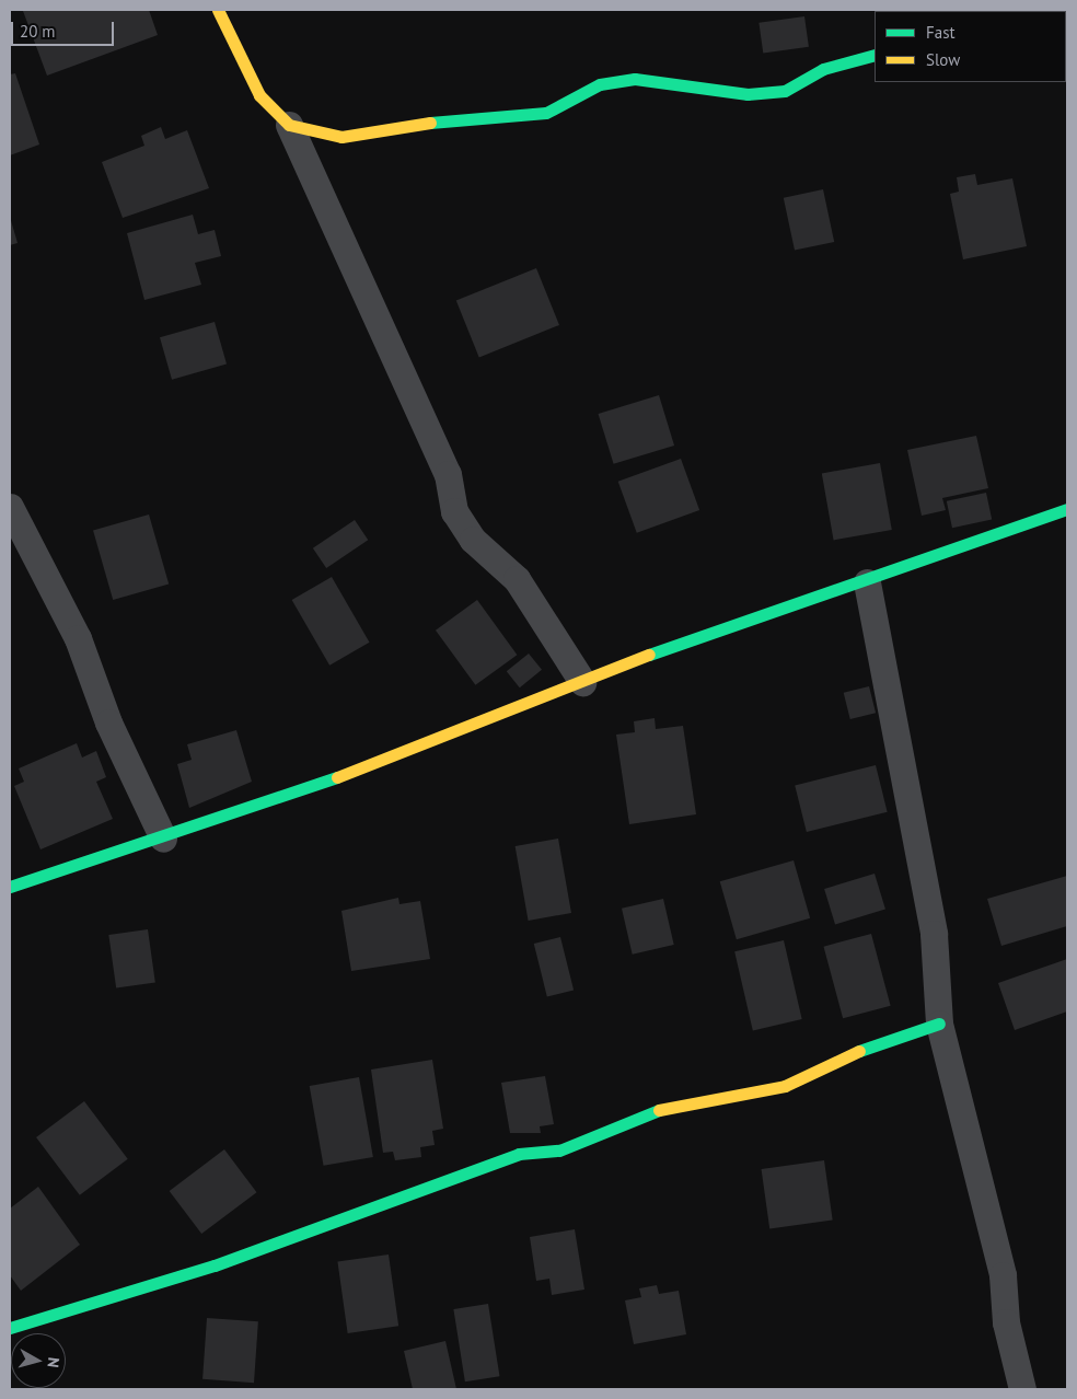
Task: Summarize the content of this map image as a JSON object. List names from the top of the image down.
{
  "legend": ["Fast", "Slow"],
  "scale_bar": "20 m",
  "north": "right"
}
